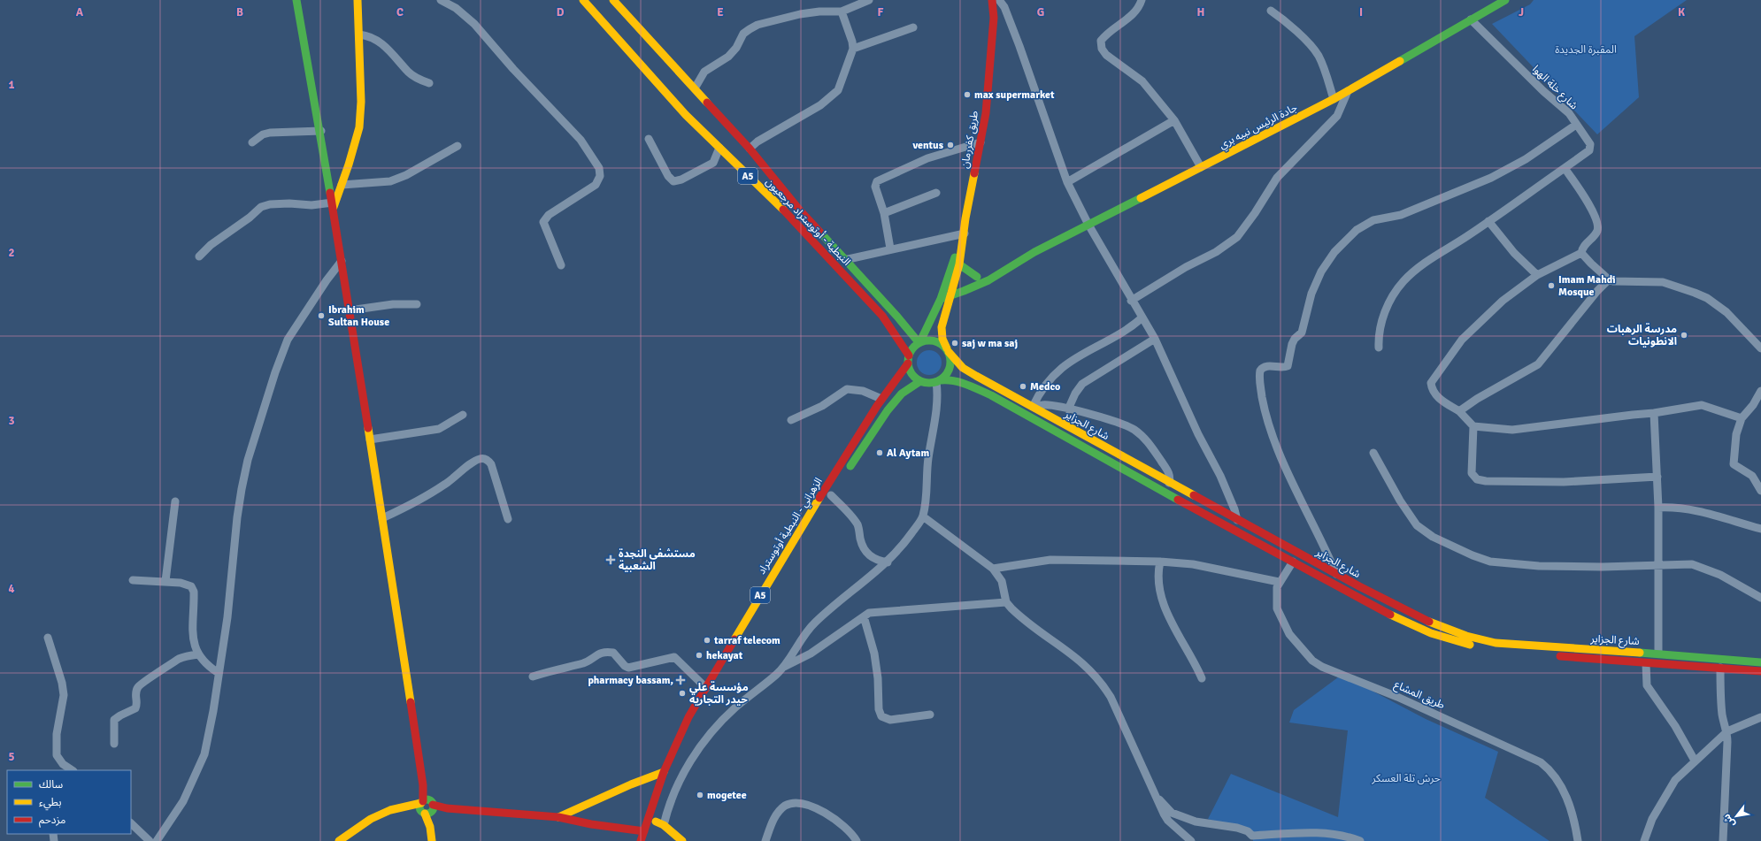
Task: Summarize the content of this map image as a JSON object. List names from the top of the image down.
{
  "streets": {
    "main road": [
      "جادة الرئيس نبيه بري",
      "طريق كفررمان",
      "A5",
      "النبطية - أوتوستراد مرجعيون",
      "شارع الجزاير",
      "الزهراني - النبطية أوتوستراد"
    ],
    "street": ["شارع خلة الهوا", "طريق المشاع"]
  },
  "crossings": [
    ["شارع خلة الهوا", "جادة الرئيس نبيه بري"],
    ["A5", "النبطية - أوتوستراد مرجعيون"],
    ["A5", "شارع الجزاير"],
    ["A5", "الزهراني - النبطية أوتوستراد"],
    ["النبطية - أوتوستراد مرجعيون", "شارع الجزاير"],
    ["النبطية - أوتوستراد مرجعيون", "الزهراني - النبطية أوتوستراد"],
    ["شارع الجزاير", "الزهراني - النبطية أوتوستراد"],
    ["شارع الجزاير", "طريق المشاع"]
  ],
  "parks": ["المقبرة الجديدة", "حرش تلة العسكر"],
  "places": {
    "other": [
      "max supermarket",
      "ventus",
      "Imam Mahdi Mosque",
      "Ibrahim Sultan House",
      "مدرسة الرهبات الانطونيات",
      "saj w ma saj",
      "Medco",
      "Al Aytam",
      "tarraf telecom",
      "hekayat",
      "مؤسسة علي حيدر التجاريه",
      "mogetee"
    ],
    "health": ["مستشفى النجدة الشعبية", "pharmacy bassam,"]
  },
  "legend": ["سالك", "بطيء", "مزدحم"],
  "north": "bottom left",
  "grid": {
    "columns": [
      "A",
      "B",
      "C",
      "D",
      "E",
      "F",
      "G",
      "H",
      "I",
      "J",
      "K"
    ],
    "rows": [
      "1",
      "2",
      "3",
      "4",
      "5"
    ]
  }
}
